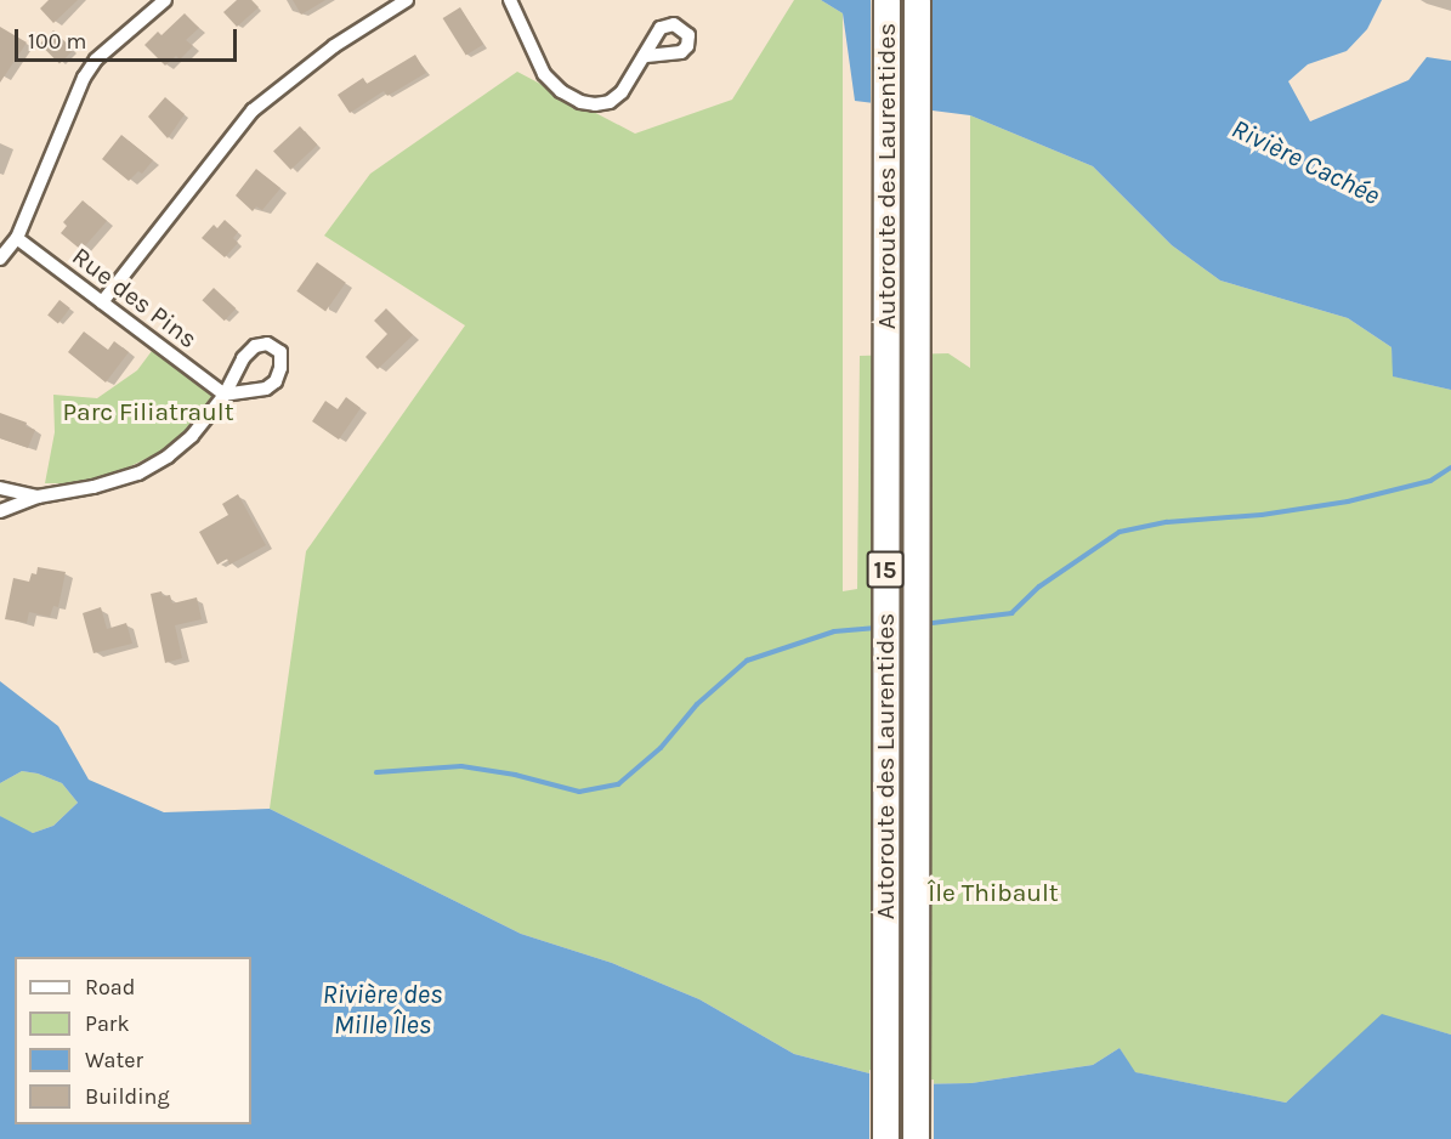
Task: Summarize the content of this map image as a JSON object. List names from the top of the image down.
{
  "streets": {
    "highway": ["Autoroute des Laurentides", "15"],
    "street": ["Rue des Pins"]
  },
  "water": ["Rivière Cachée", "Rivière des Mille Îles"],
  "parks": ["Parc Filiatrault", "Île Thibault"],
  "legend": [
    "Road",
    "Park",
    "Water",
    "Building"
  ],
  "scale_bar": "100 m"
}
